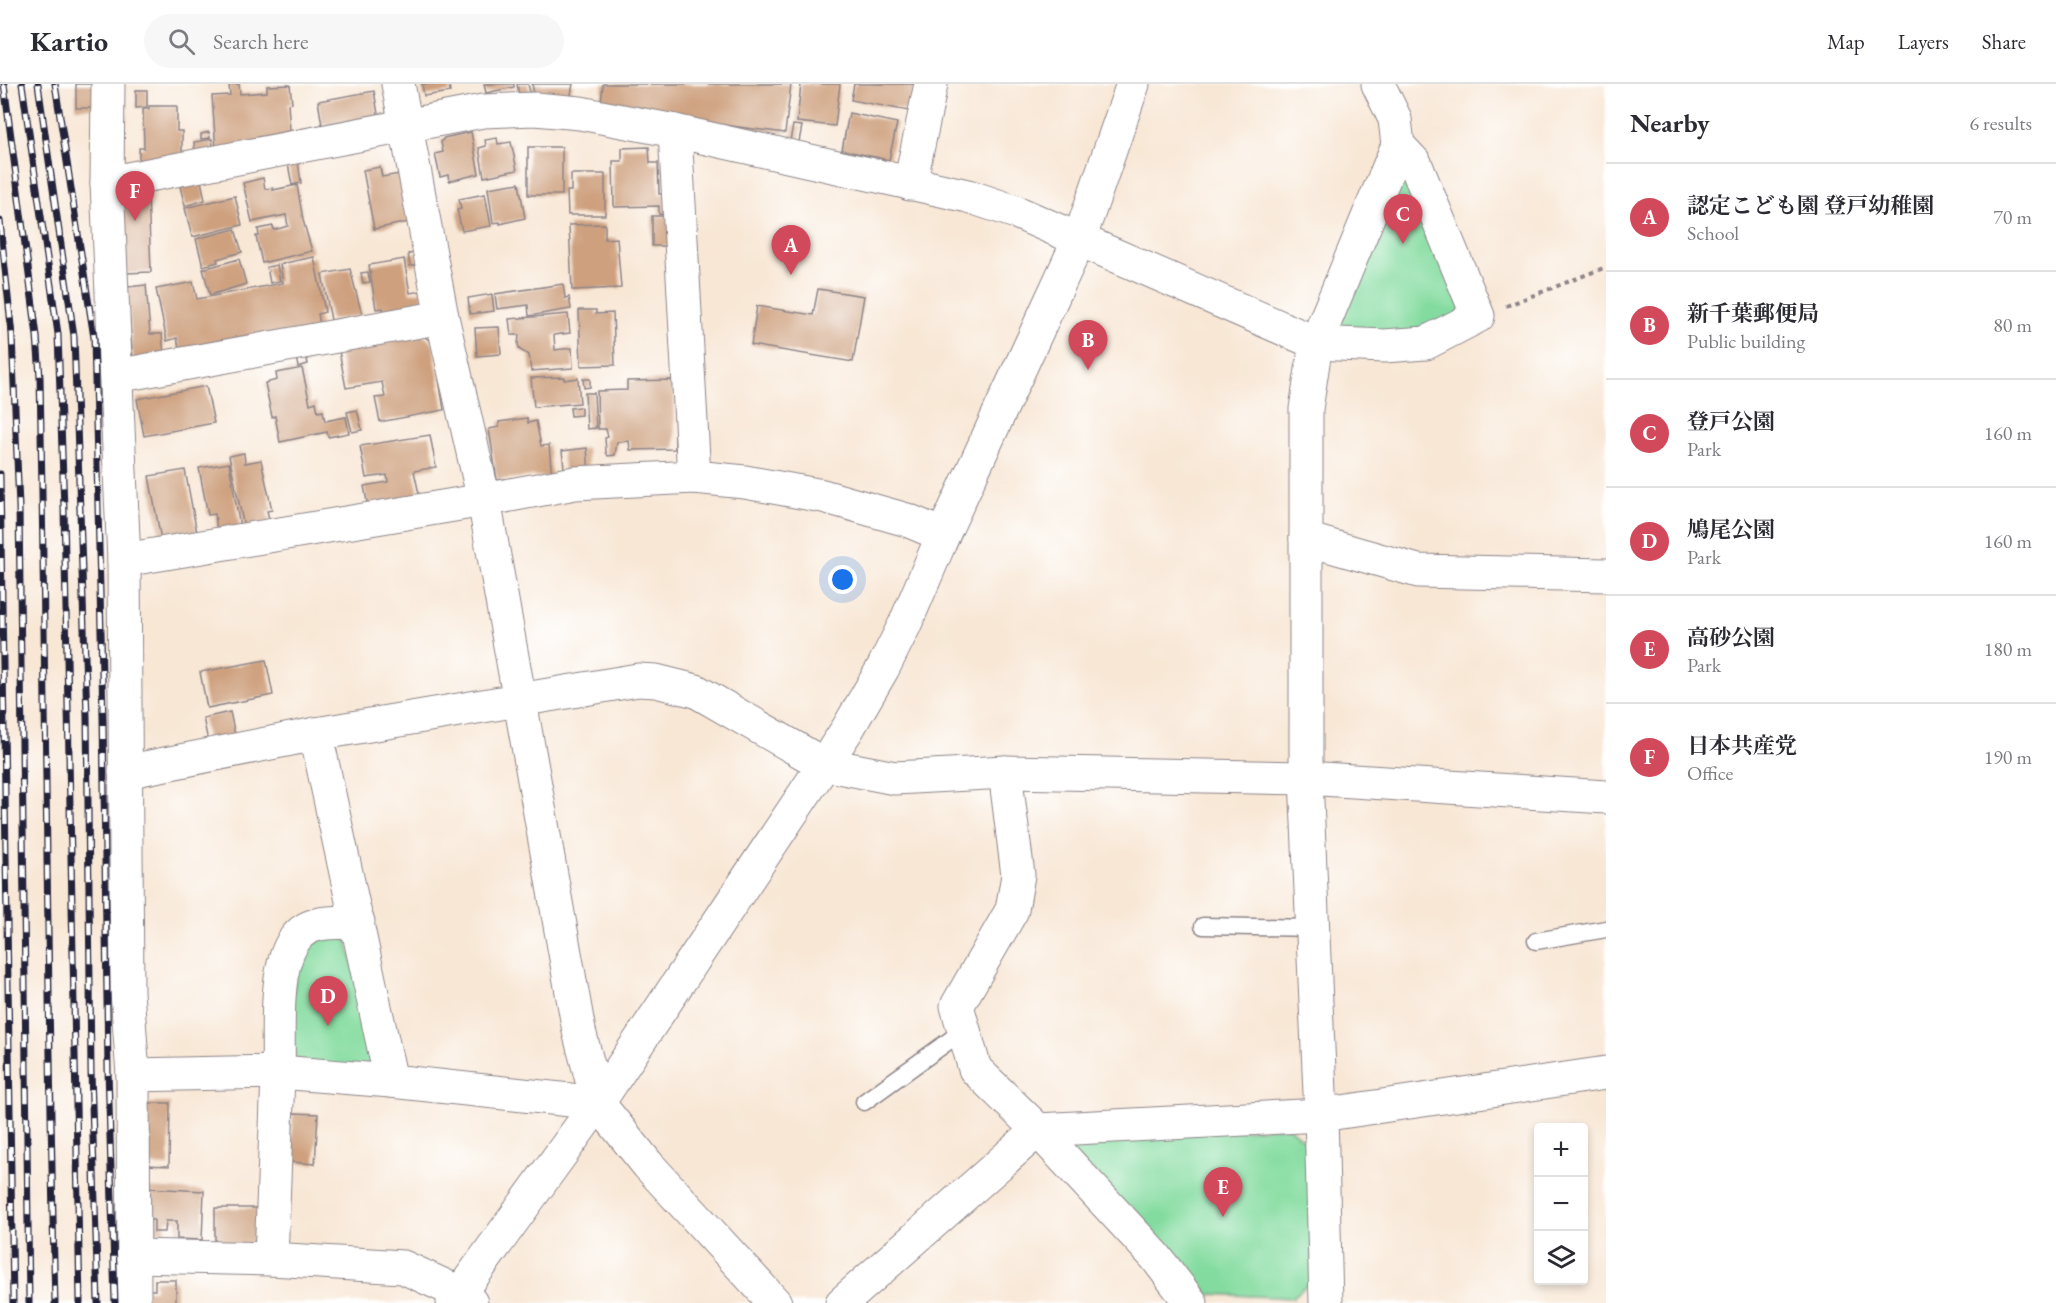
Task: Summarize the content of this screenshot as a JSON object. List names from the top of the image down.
{
  "page": {
    "header": "Kartio",
    "search": "Search here",
    "nav": ["Map", "Layers", "Share"],
    "heading": ["Nearby", "6 results"],
    "list": [
      {
        "mark": "A",
        "name": "認定こども園 登戸幼稚園",
        "note": "School",
        "value": "70 m"
      },
      {
        "mark": "B",
        "name": "新千葉郵便局",
        "note": "Public building",
        "value": "80 m"
      },
      {
        "mark": "C",
        "name": "登戸公園",
        "note": "Park",
        "value": "160 m"
      },
      {
        "mark": "D",
        "name": "鳩尾公園",
        "note": "Park",
        "value": "160 m"
      },
      {
        "mark": "E",
        "name": "高砂公園",
        "note": "Park",
        "value": "180 m"
      },
      {
        "mark": "F",
        "name": "日本共産党",
        "note": "Office",
        "value": "190 m"
      }
    ],
    "pins": [
      "F",
      "C",
      "A",
      "B",
      "D",
      "E"
    ],
    "map_buttons": ["+", "−"]
  }
}
